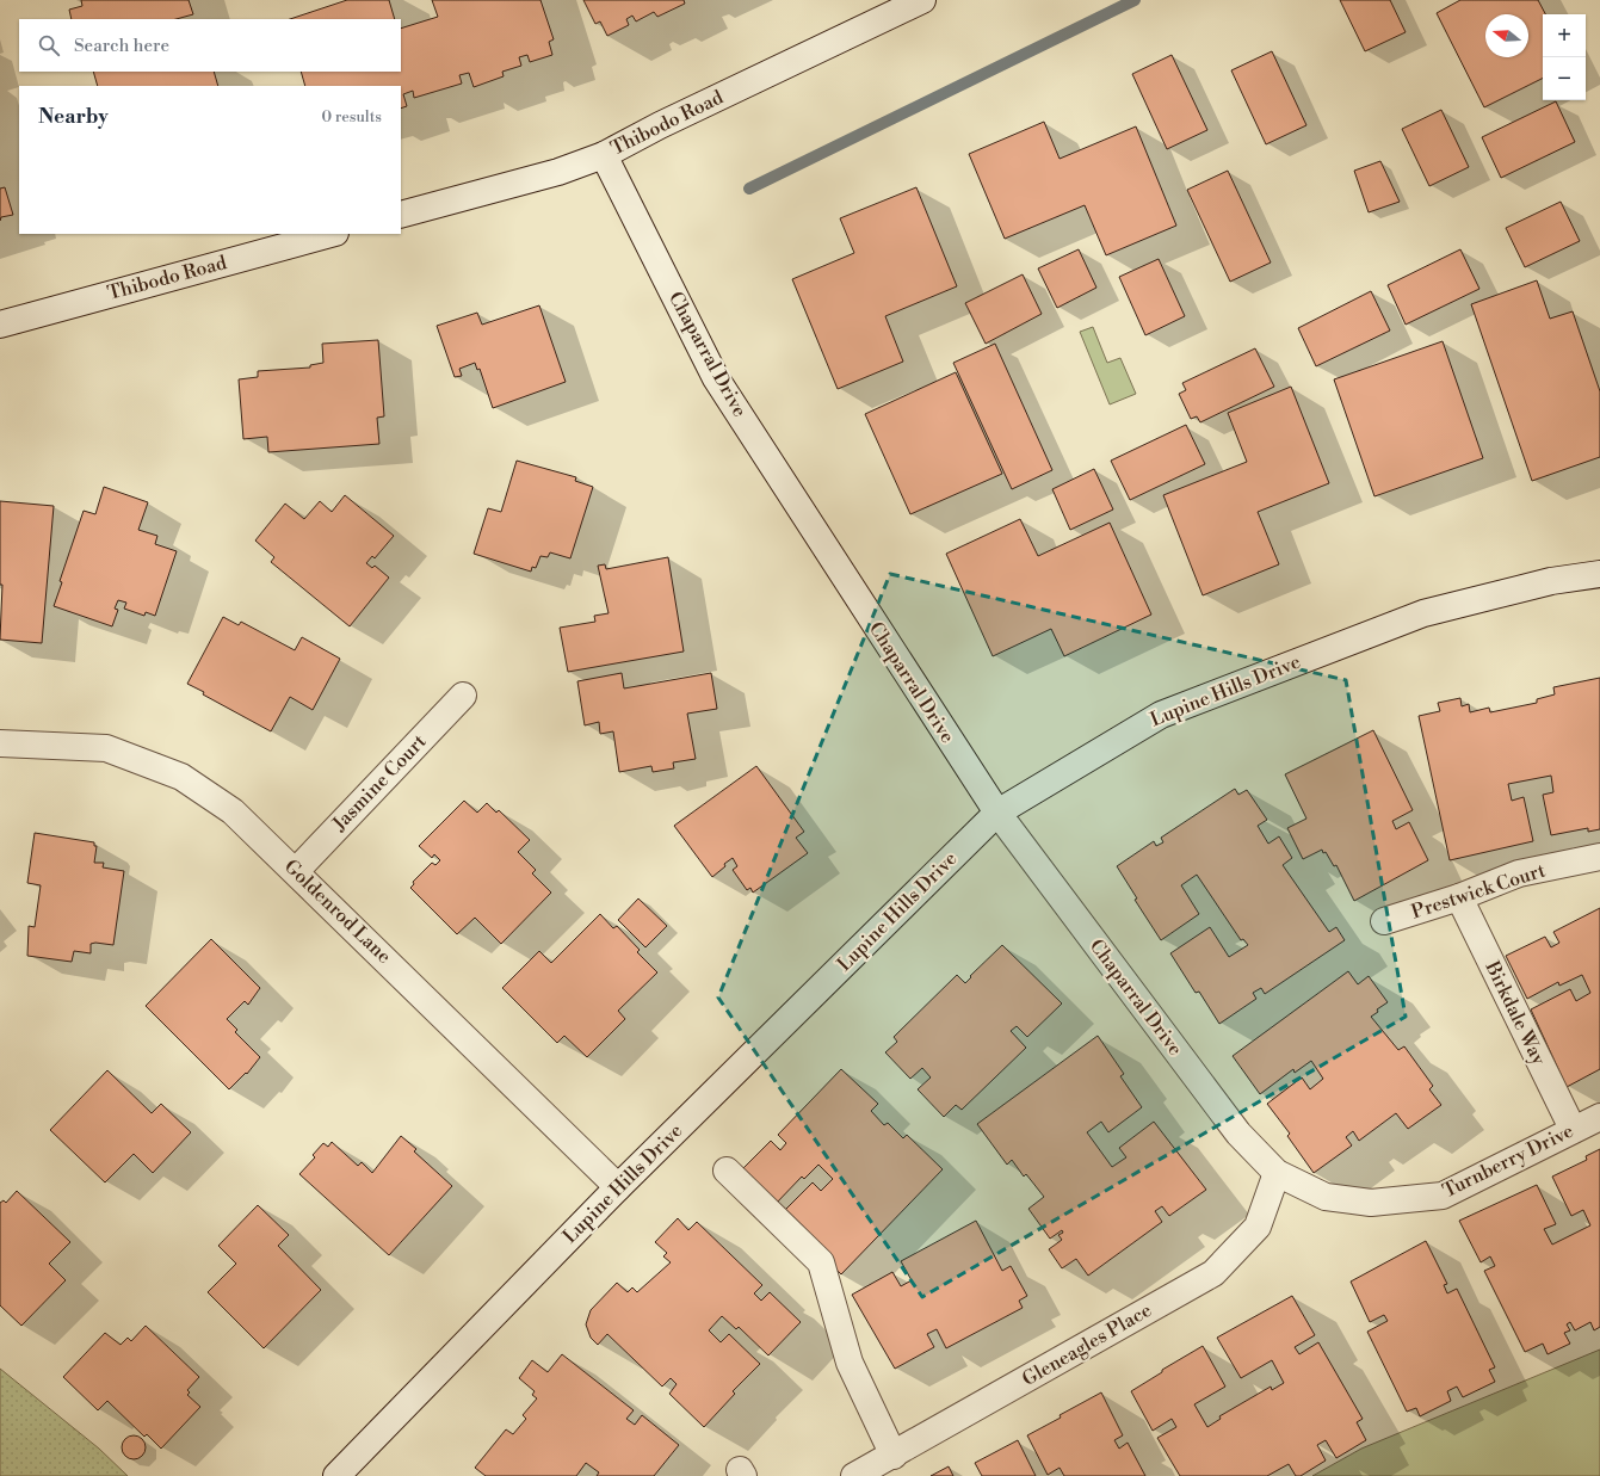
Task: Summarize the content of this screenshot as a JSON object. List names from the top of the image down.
{
  "streets": {
    "street": [
      "Thibodo Road",
      "Chaparral Drive",
      "Lupine Hills Drive",
      "Jasmine Court",
      "Prestwick Court",
      "Goldenrod Lane",
      "Birkdale Way",
      "Turnberry Drive",
      "Gleneagles Place"
    ]
  },
  "crossings": [
    ["Thibodo Road", "Chaparral Drive"],
    ["Chaparral Drive", "Lupine Hills Drive"],
    ["Chaparral Drive", "Turnberry Drive"],
    ["Chaparral Drive", "Gleneagles Place"],
    ["Lupine Hills Drive", "Goldenrod Lane"],
    ["Jasmine Court", "Goldenrod Lane"],
    ["Prestwick Court", "Birkdale Way"],
    ["Birkdale Way", "Turnberry Drive"],
    ["Turnberry Drive", "Gleneagles Place"]
  ],
  "north": "left",
  "page": {
    "map_buttons": ["+", "−"],
    "search": "Search here",
    "heading": ["Nearby", "0 results"]
  }
}
